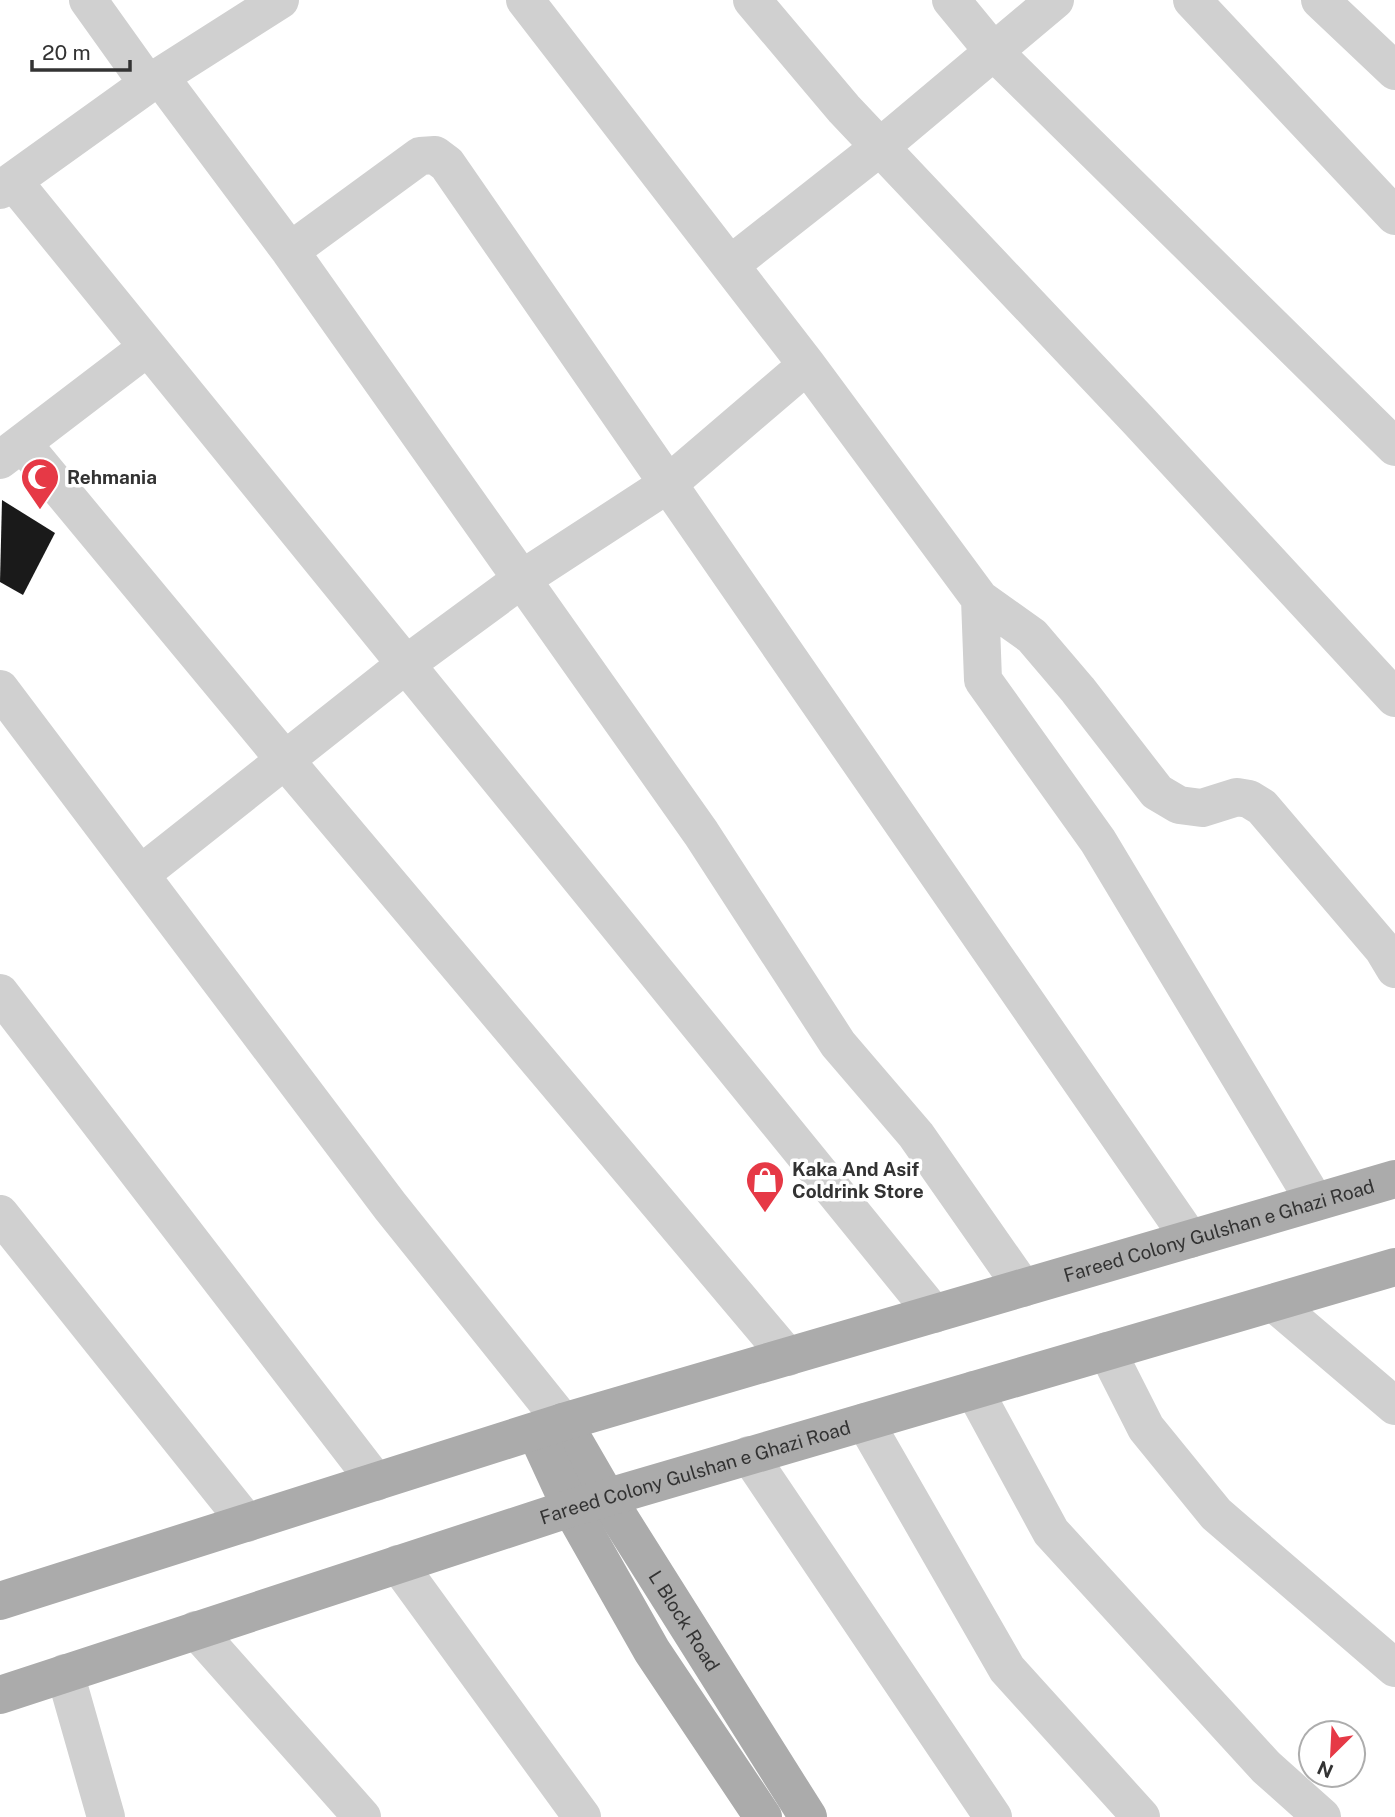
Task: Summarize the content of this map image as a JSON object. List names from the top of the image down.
{
  "streets": {
    "main road": ["Fareed Colony Gulshan e Ghazi Road", "L Block Road"]
  },
  "crossings": [
    ["Fareed Colony Gulshan e Ghazi Road", "L Block Road"]
  ],
  "places": {
    "mosque": ["Rehmania"],
    "shop": ["Kaka And Asif Coldrink Store"]
  },
  "scale_bar": "20 m",
  "north": "bottom left"
}
